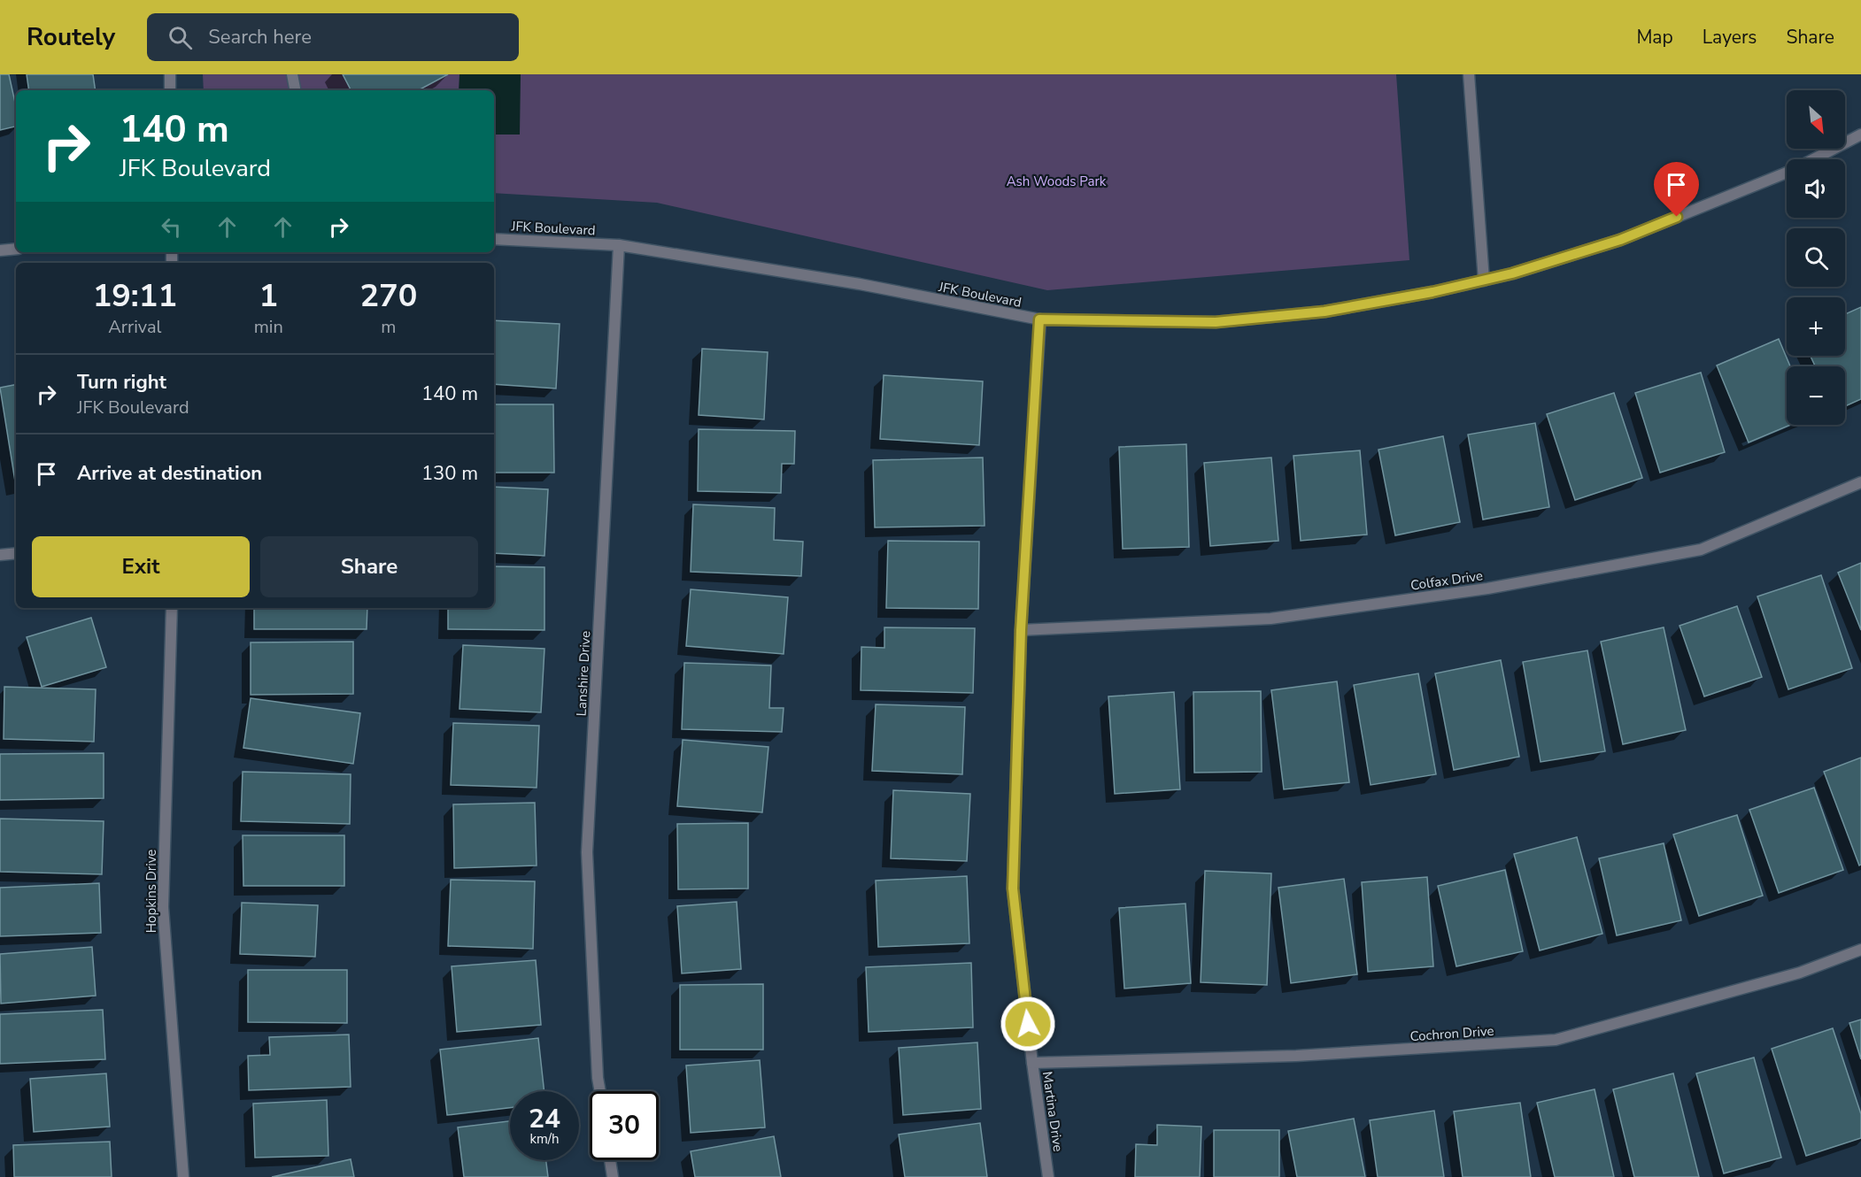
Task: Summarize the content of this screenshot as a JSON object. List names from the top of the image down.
{
  "streets": {
    "street": [
      "JFK Boulevard",
      "Colfax Drive",
      "Lanshire Drive",
      "Hopkins Drive",
      "Cochron Drive",
      "Martina Drive"
    ]
  },
  "crossings": [
    ["JFK Boulevard", "Lanshire Drive"],
    ["JFK Boulevard", "Martina Drive"],
    ["Colfax Drive", "Martina Drive"],
    ["Cochron Drive", "Martina Drive"]
  ],
  "parks": ["Ash Woods Park"],
  "north": "bottom right",
  "page": {
    "header": "Routely",
    "search": "Search here",
    "nav": ["Map", "Layers", "Share"],
    "map_buttons": ["+", "−"],
    "turn": ["140 m", "JFK Boulevard"],
    "eta": [
      "19:11",
      "Arrival",
      "1",
      "min",
      "270",
      "m"
    ],
    "list": [
      {
        "name": "Turn right",
        "note": "JFK Boulevard",
        "value": "140 m"
      },
      {
        "name": "Arrive at destination",
        "value": "130 m"
      }
    ],
    "buttons": ["Exit", "Share"],
    "speed": "24 km/h",
    "limit": "30"
  }
}
